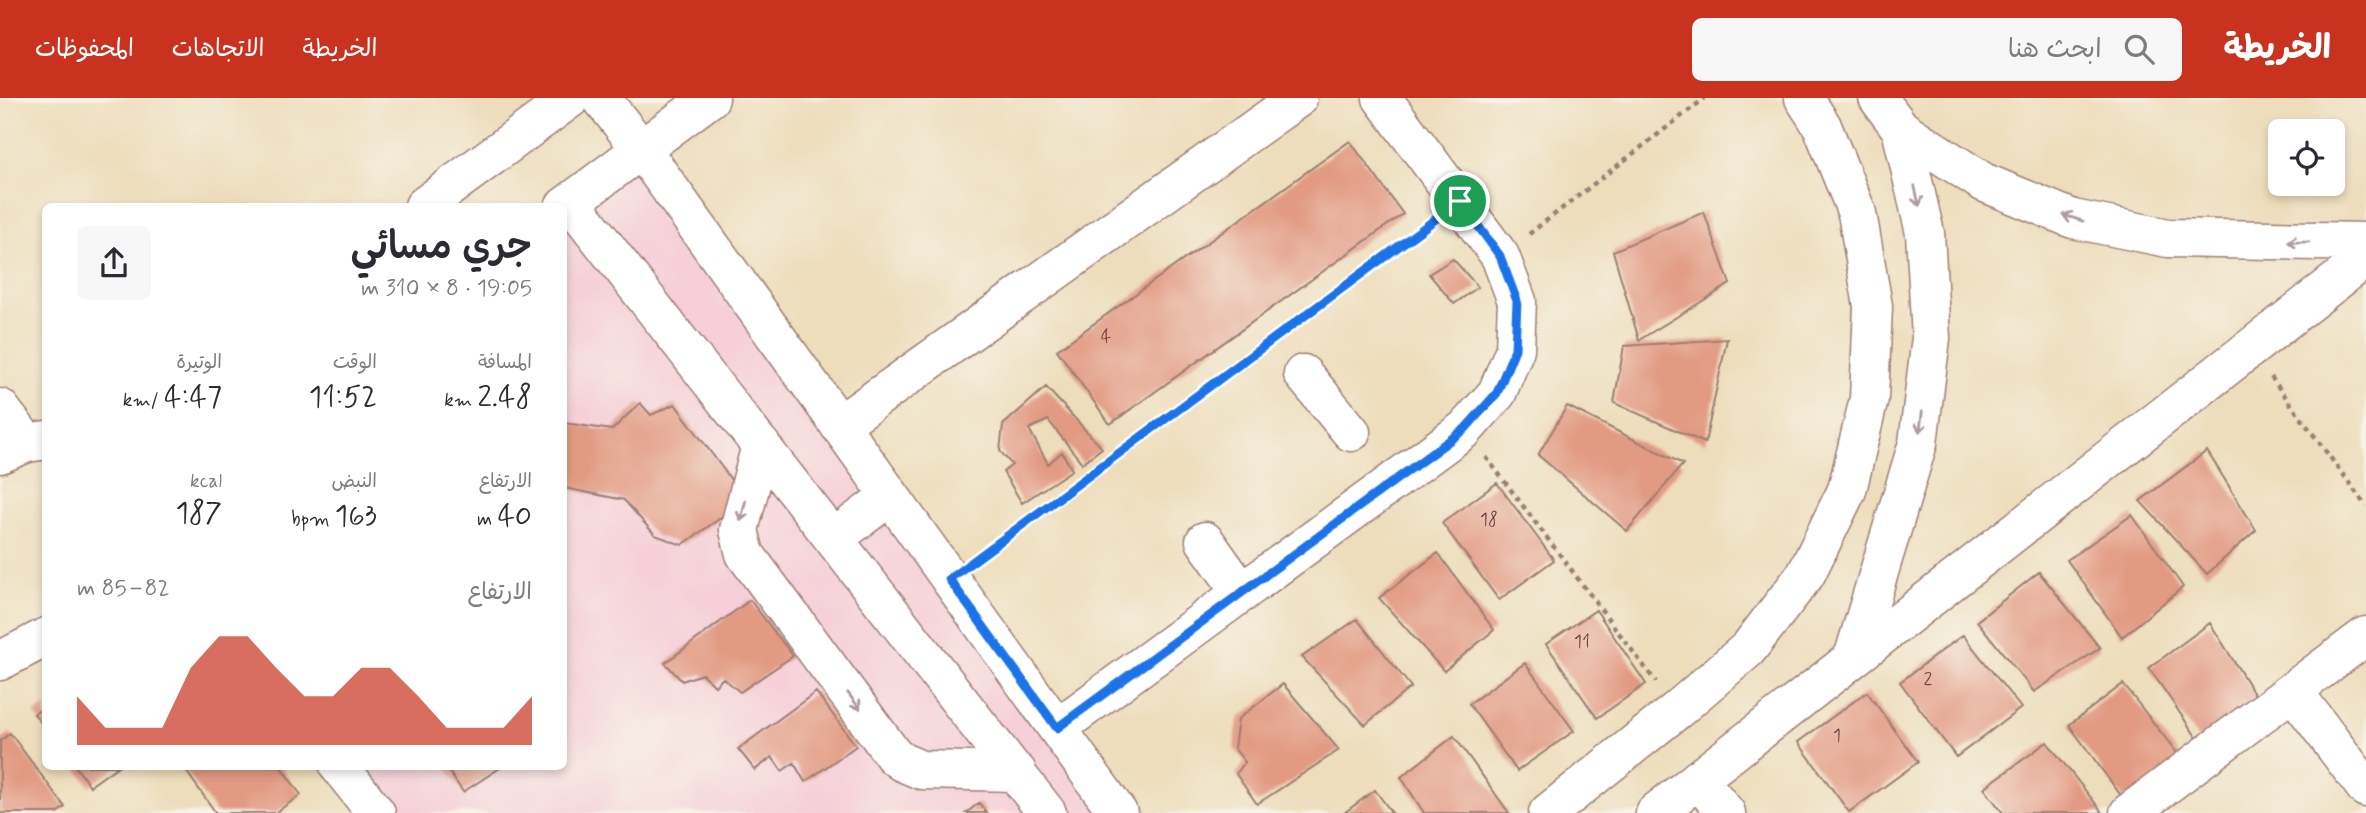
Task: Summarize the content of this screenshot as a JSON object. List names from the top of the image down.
{
  "house_numbers": [
    "4",
    "18",
    "11",
    "2",
    "1"
  ],
  "page": {
    "header": "الخريطة",
    "search": "ابحث هنا",
    "nav": ["الخريطة", "الاتجاهات", "المحفوظات"],
    "heading": ["جري مسائي", "19:05 · 8 × 310 m"],
    "stats": [
      ["المسافة", "2.48 km"],
      ["الوقت", "11:52"],
      ["الوتيرة", "4:47 /km"],
      ["الارتفاع", "40 m"],
      ["النبض", "163 bpm"],
      ["kcal", "187"]
    ],
    "chart": ["الارتفاع", "82–85 m"]
  }
}
